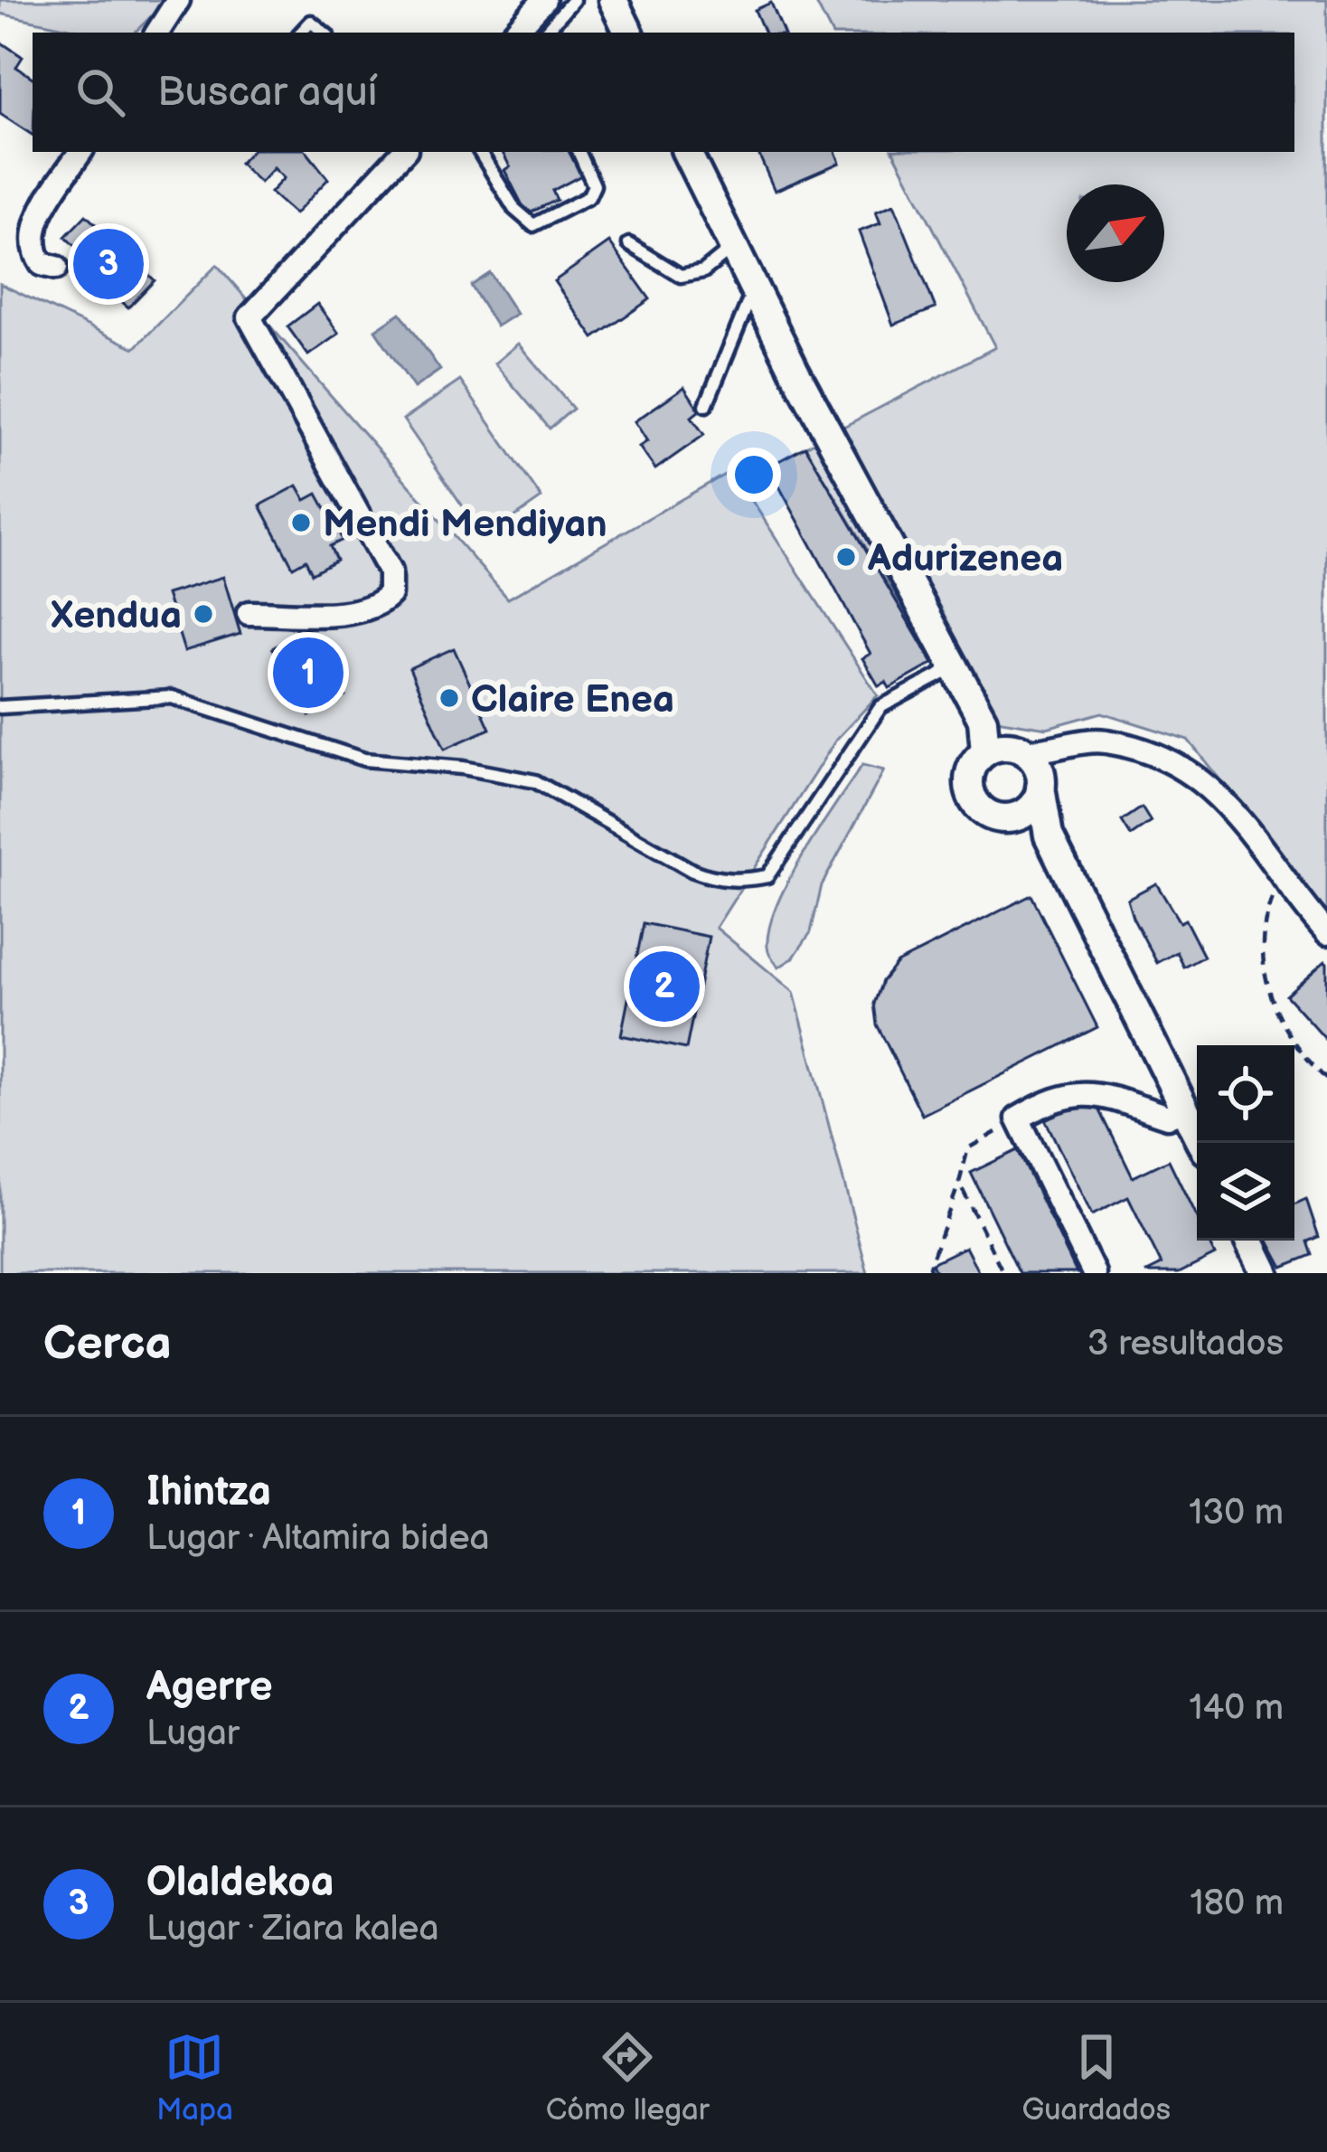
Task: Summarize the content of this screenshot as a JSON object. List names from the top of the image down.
{
  "places": [
    "Mendi Mendiyan",
    "Adurizenea",
    "Xendua",
    "Claire Enea"
  ],
  "north": "top right",
  "page": {
    "search": "Buscar aquí",
    "pins": ["3", "1", "2"],
    "heading": ["Cerca", "3 resultados"],
    "list": [
      {
        "mark": "1",
        "name": "Ihintza",
        "note": "Lugar · Altamira bidea",
        "value": "130 m"
      },
      {
        "mark": "2",
        "name": "Agerre",
        "note": "Lugar",
        "value": "140 m"
      },
      {
        "mark": "3",
        "name": "Olaldekoa",
        "note": "Lugar · Ziara kalea",
        "value": "180 m"
      }
    ],
    "nav": ["Mapa", "Cómo llegar", "Guardados"]
  }
}
